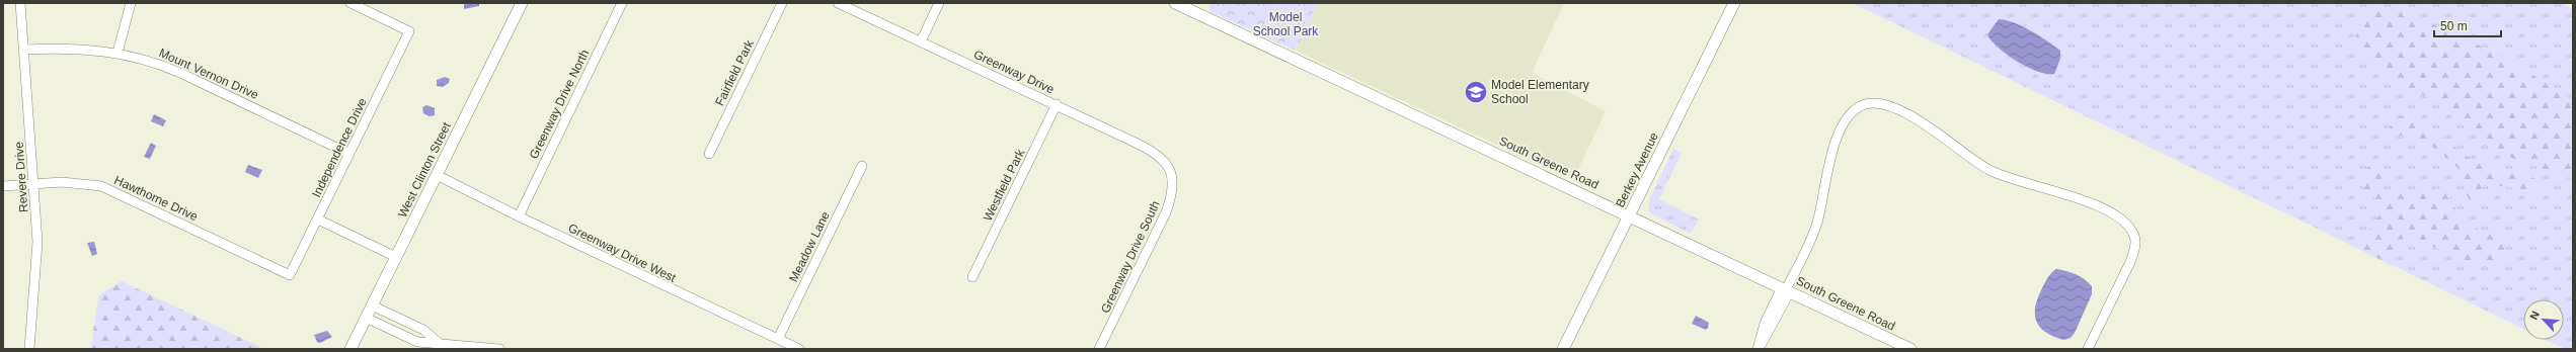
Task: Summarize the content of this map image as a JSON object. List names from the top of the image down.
{
  "streets": {
    "street": [
      "Greenway Drive",
      "Fairfield Park",
      "Mount Vernon Drive",
      "Greenway Drive North",
      "Independence Drive",
      "South Greene Road",
      "West Clinton Street",
      "Berkey Avenue",
      "Revere Drive",
      "Westfield Park",
      "Hawthorne Drive",
      "Meadow Lane",
      "Greenway Drive West",
      "Greenway Drive South"
    ]
  },
  "crossings": [
    ["Greenway Drive", "Westfield Park"],
    ["Greenway Drive", "Greenway Drive South"],
    ["Mount Vernon Drive", "Independence Drive"],
    ["Mount Vernon Drive", "Revere Drive"],
    ["Greenway Drive North", "Greenway Drive West"],
    ["Independence Drive", "Hawthorne Drive"],
    ["South Greene Road", "Berkey Avenue"],
    ["West Clinton Street", "Greenway Drive West"],
    ["Revere Drive", "Hawthorne Drive"],
    ["Meadow Lane", "Greenway Drive West"]
  ],
  "parks": ["Model School Park"],
  "places": {
    "school or university": ["Model Elementary School"]
  },
  "scale_bar": "50 m",
  "north": "top left"
}
